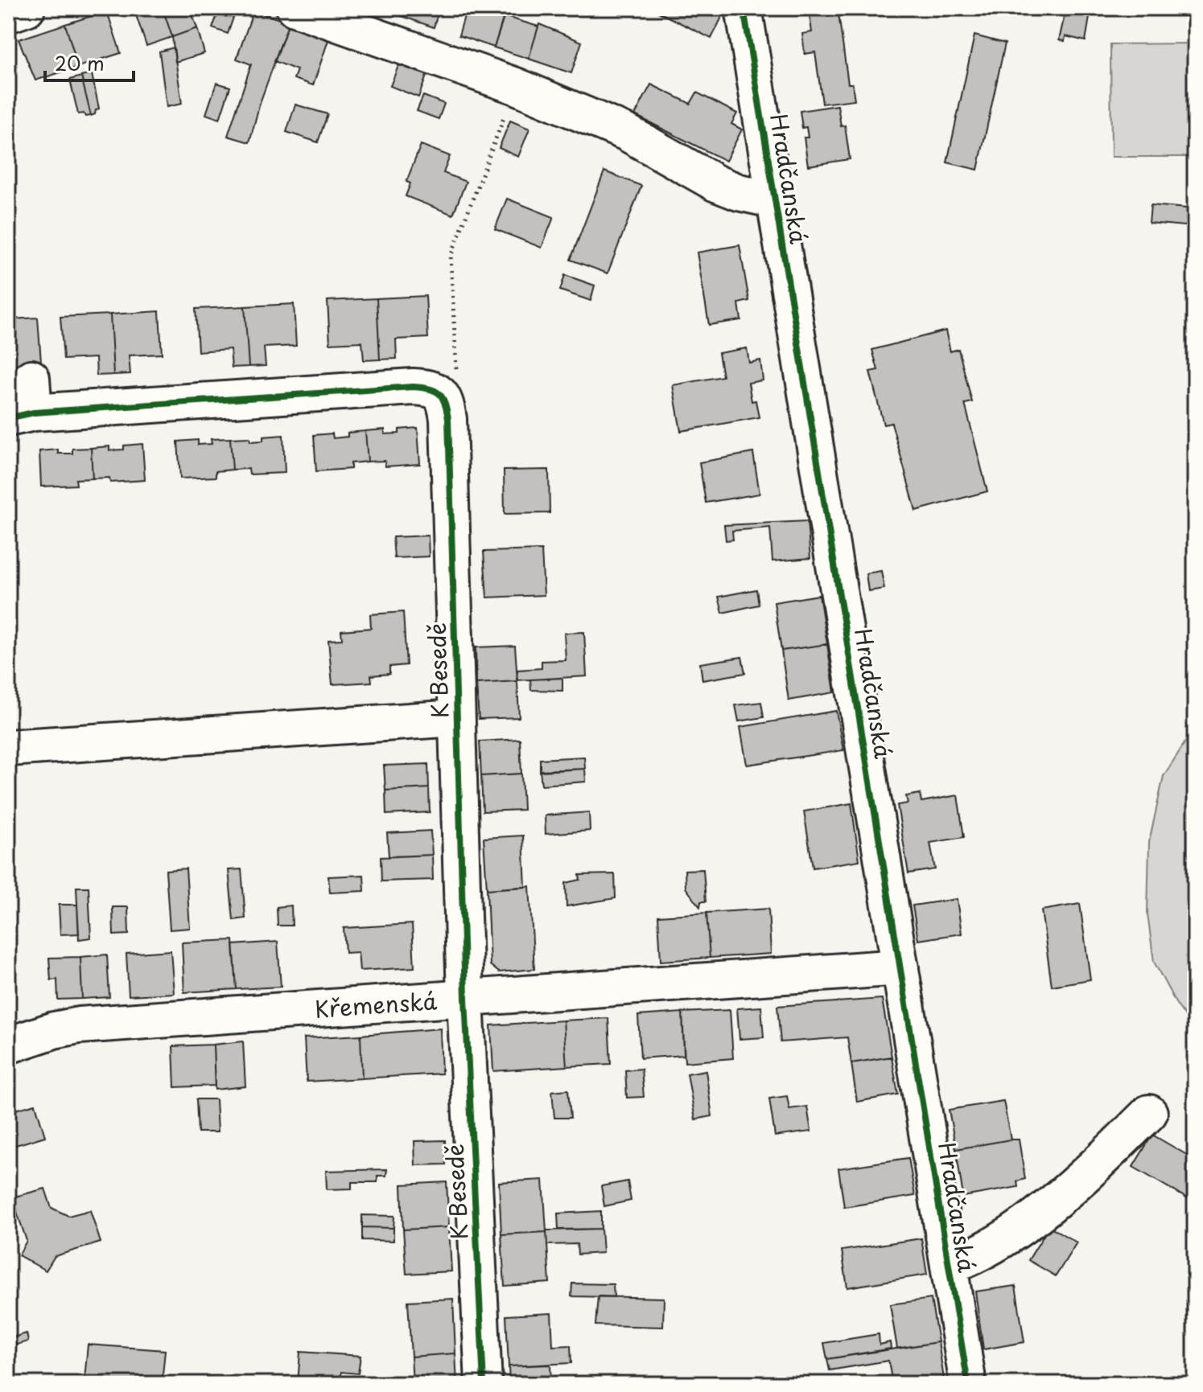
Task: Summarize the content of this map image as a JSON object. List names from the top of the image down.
{
  "streets": {
    "street": ["Hradčanská", "K Besedě", "Křemenská"]
  },
  "crossings": [
    ["Hradčanská", "Křemenská"],
    ["K Besedě", "Křemenská"]
  ],
  "scale_bar": "20 m"
}
